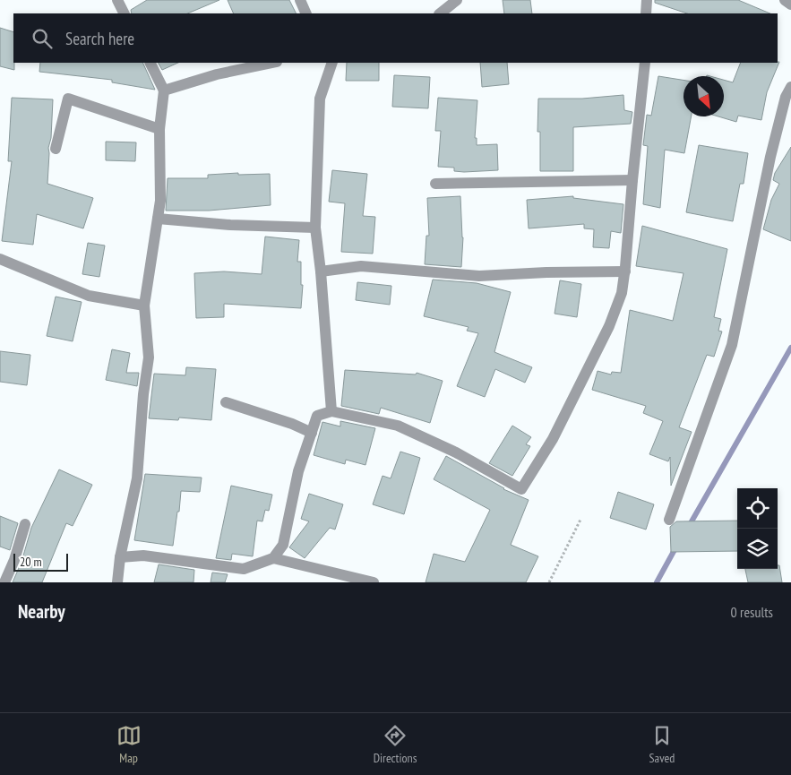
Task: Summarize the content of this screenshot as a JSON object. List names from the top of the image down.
{
  "scale_bar": "20 m",
  "north": "bottom right",
  "page": {
    "search": "Search here",
    "scale": "20 m",
    "heading": ["Nearby", "0 results"],
    "nav": ["Map", "Directions", "Saved"]
  }
}
